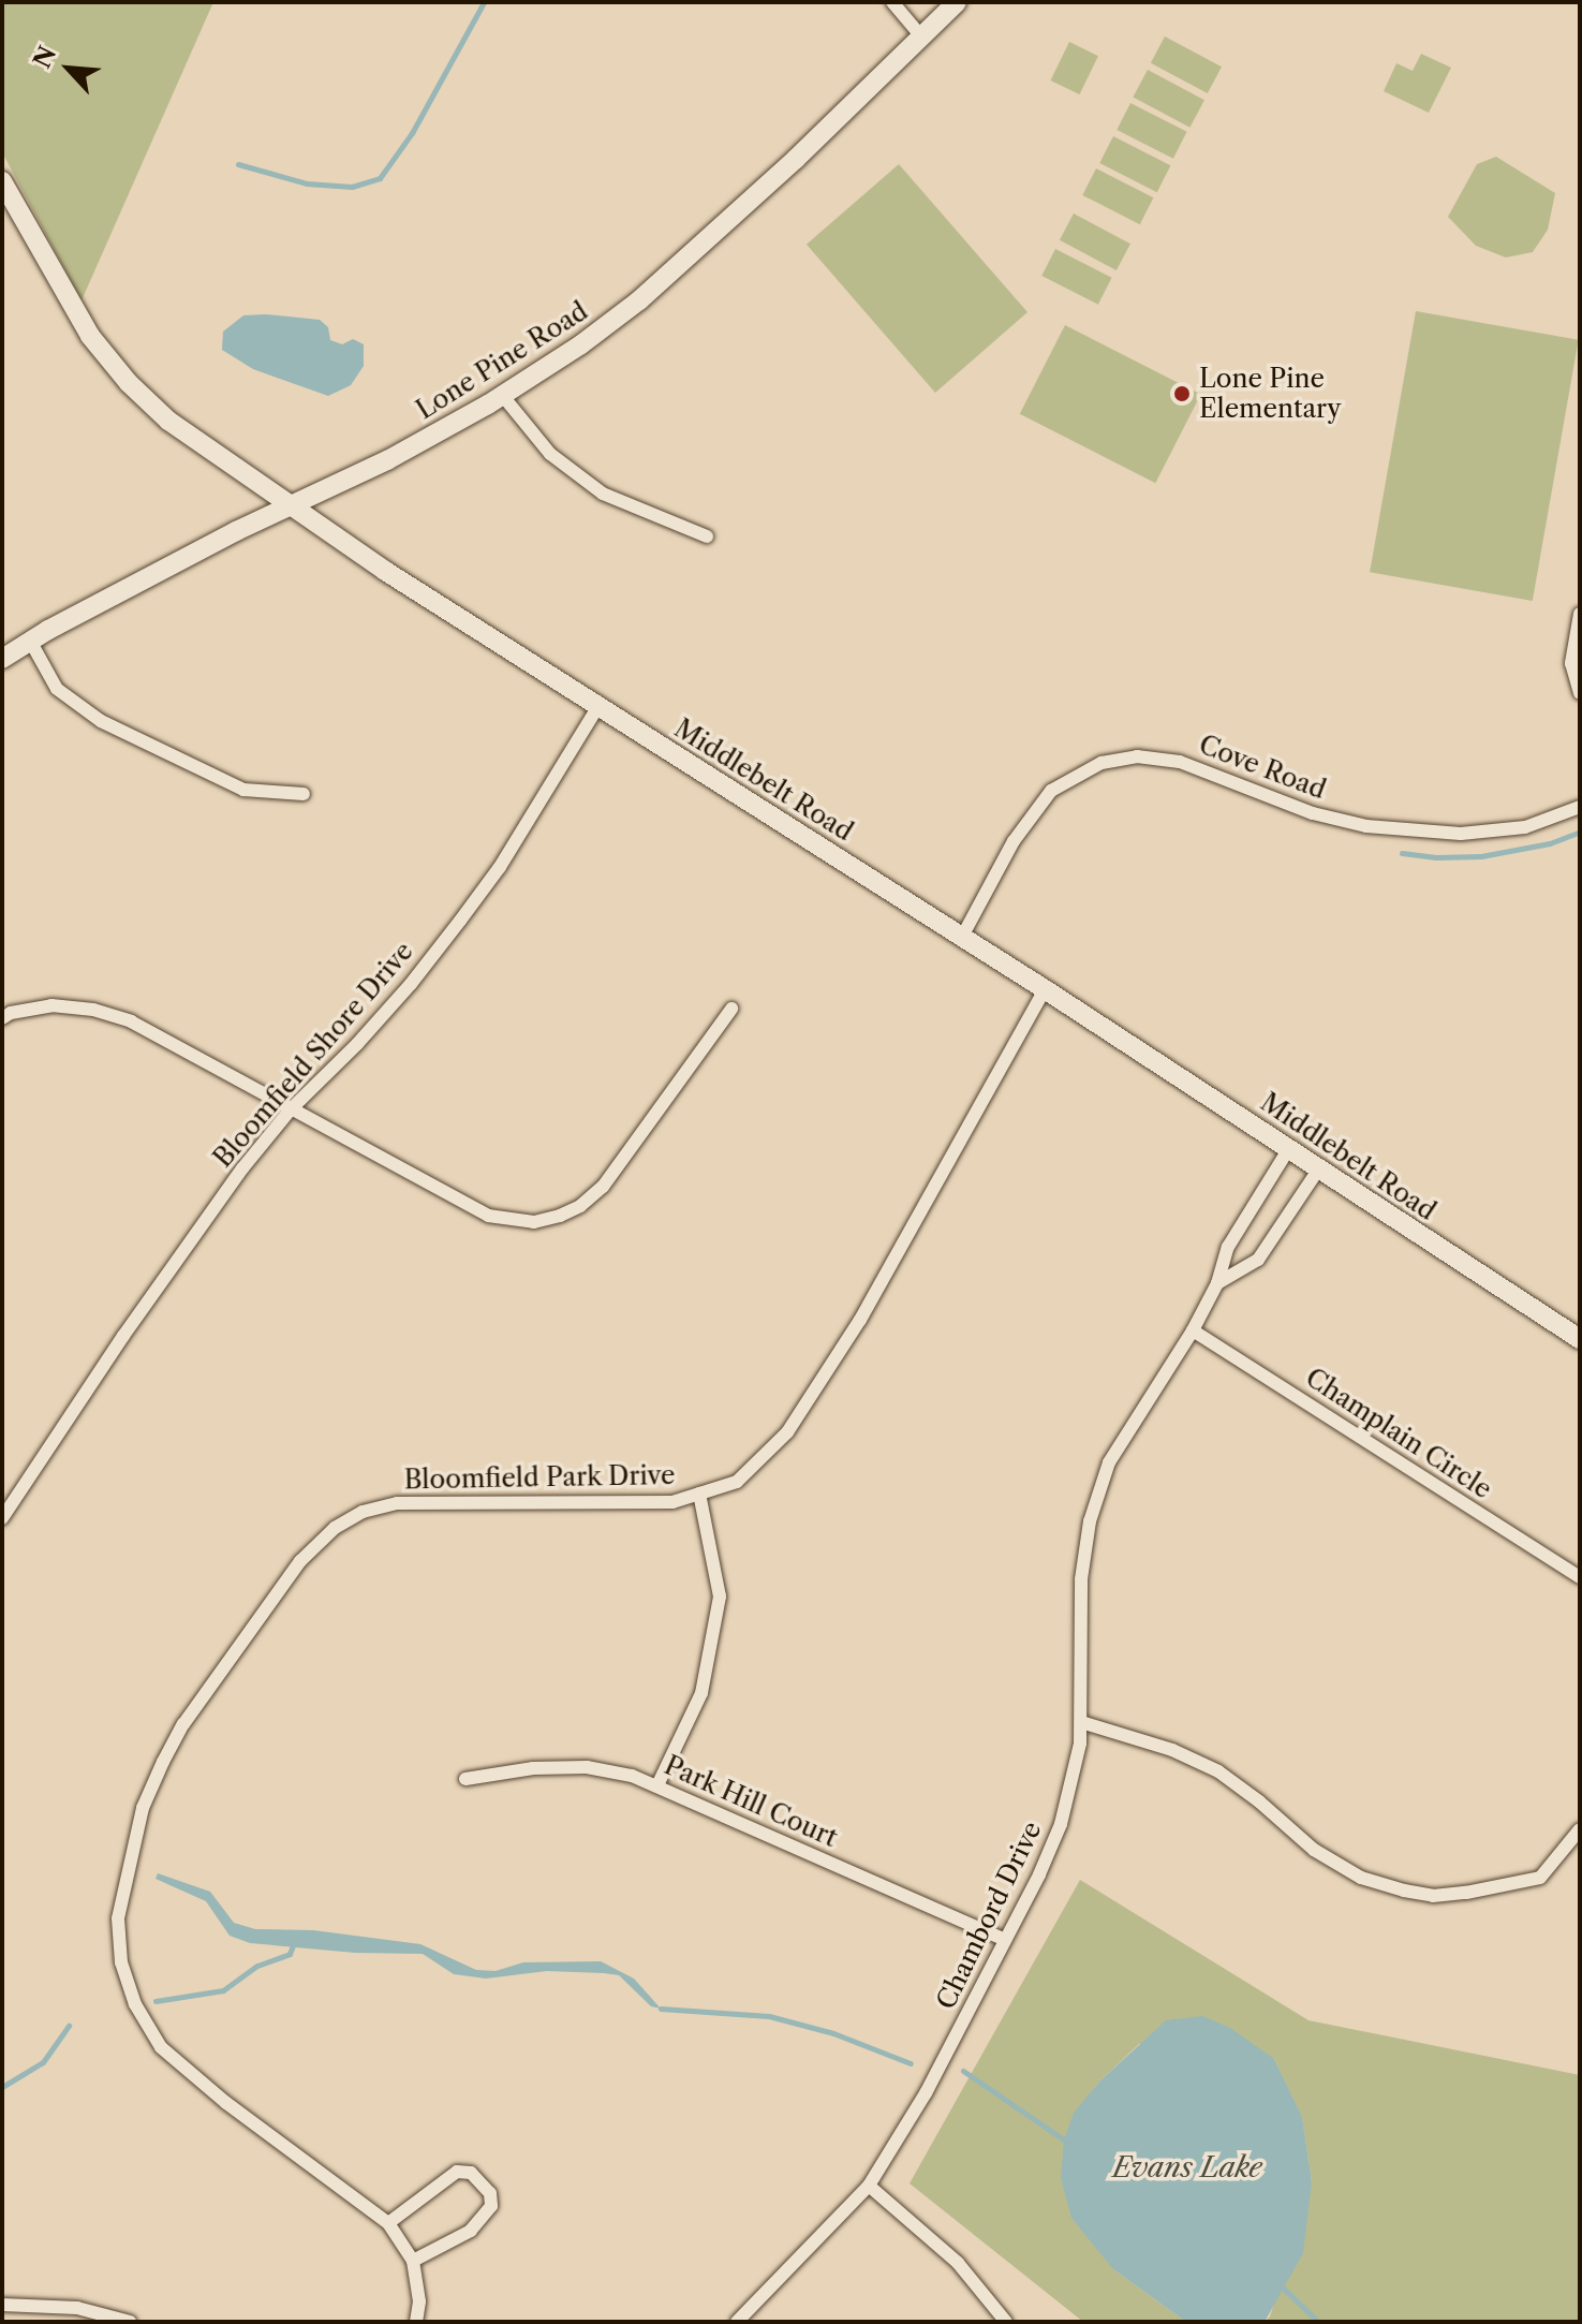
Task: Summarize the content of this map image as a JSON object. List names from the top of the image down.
{
  "streets": {
    "street": [
      "Lone Pine Road",
      "Cove Road",
      "Middlebelt Road",
      "Bloomfield Shore Drive",
      "Champlain Circle",
      "Bloomfield Park Drive",
      "Park Hill Court",
      "Chambord Drive"
    ]
  },
  "crossings": [
    ["Lone Pine Road", "Middlebelt Road"],
    ["Cove Road", "Middlebelt Road"],
    ["Middlebelt Road", "Bloomfield Shore Drive"],
    ["Middlebelt Road", "Bloomfield Park Drive"],
    ["Middlebelt Road", "Chambord Drive"],
    ["Champlain Circle", "Chambord Drive"],
    ["Park Hill Court", "Chambord Drive"]
  ],
  "water": ["Evans Lake"],
  "places": ["Lone Pine Elementary"],
  "north": "top left"
}
